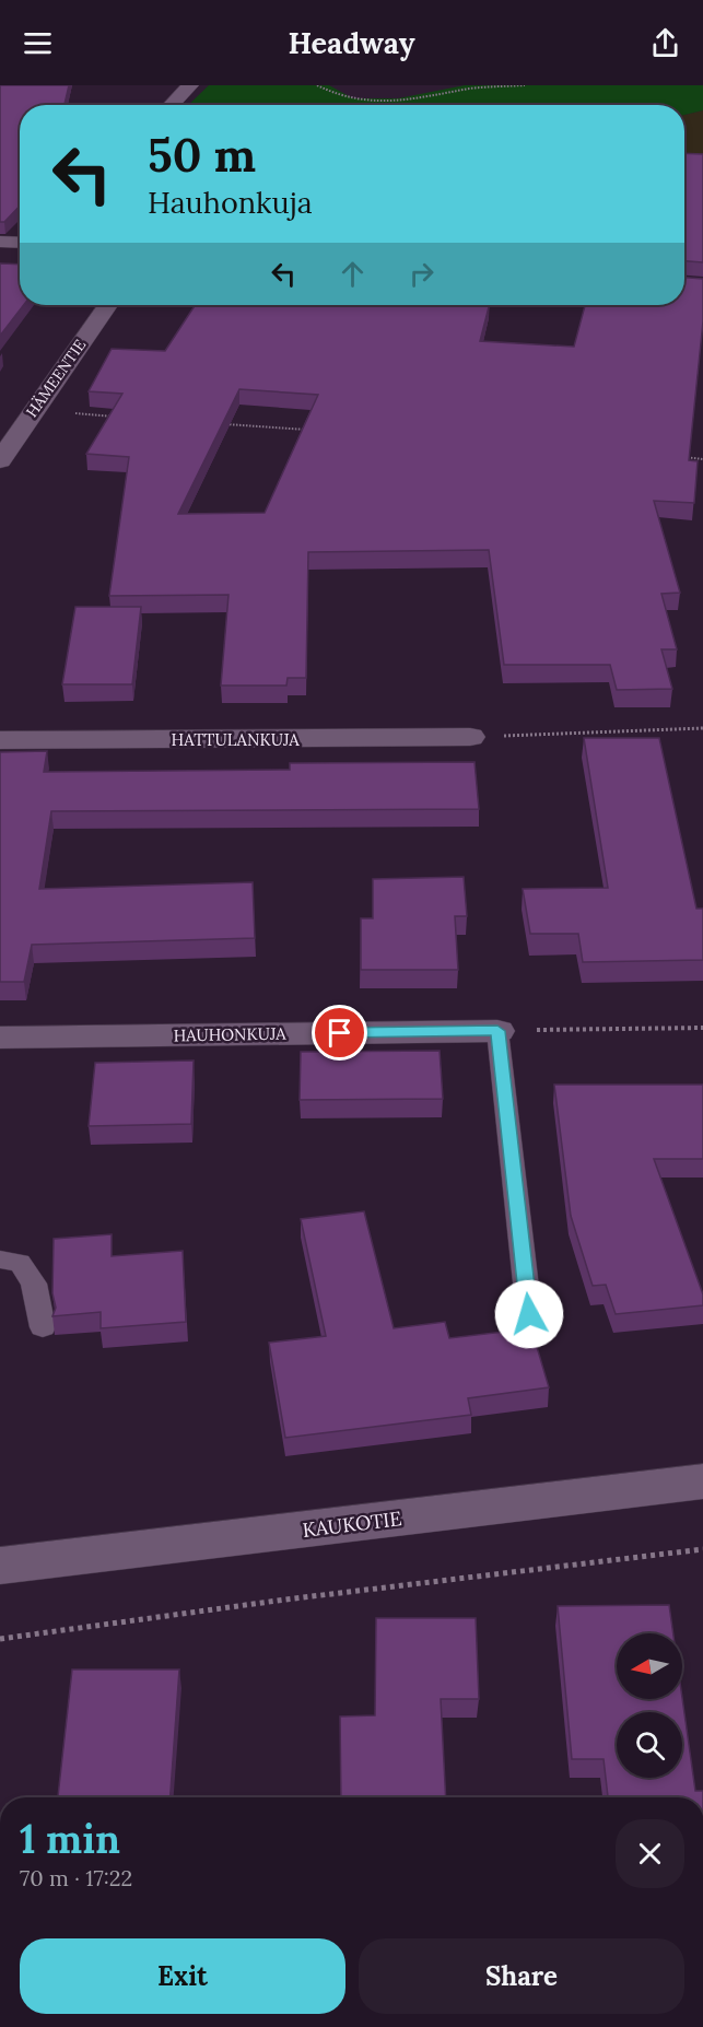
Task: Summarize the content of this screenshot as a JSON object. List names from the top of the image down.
{
  "streets": {
    "street": [
      "HÄMEENTIE",
      "HATTULANKUJA",
      "HAUHONKUJA",
      "KAUKOTIE"
    ]
  },
  "north": "left",
  "page": {
    "header": "Headway",
    "turn": ["50 m", "Hauhonkuja"],
    "heading": ["1 min", "70 m · 17:22"],
    "buttons": ["Exit", "Share"]
  }
}
